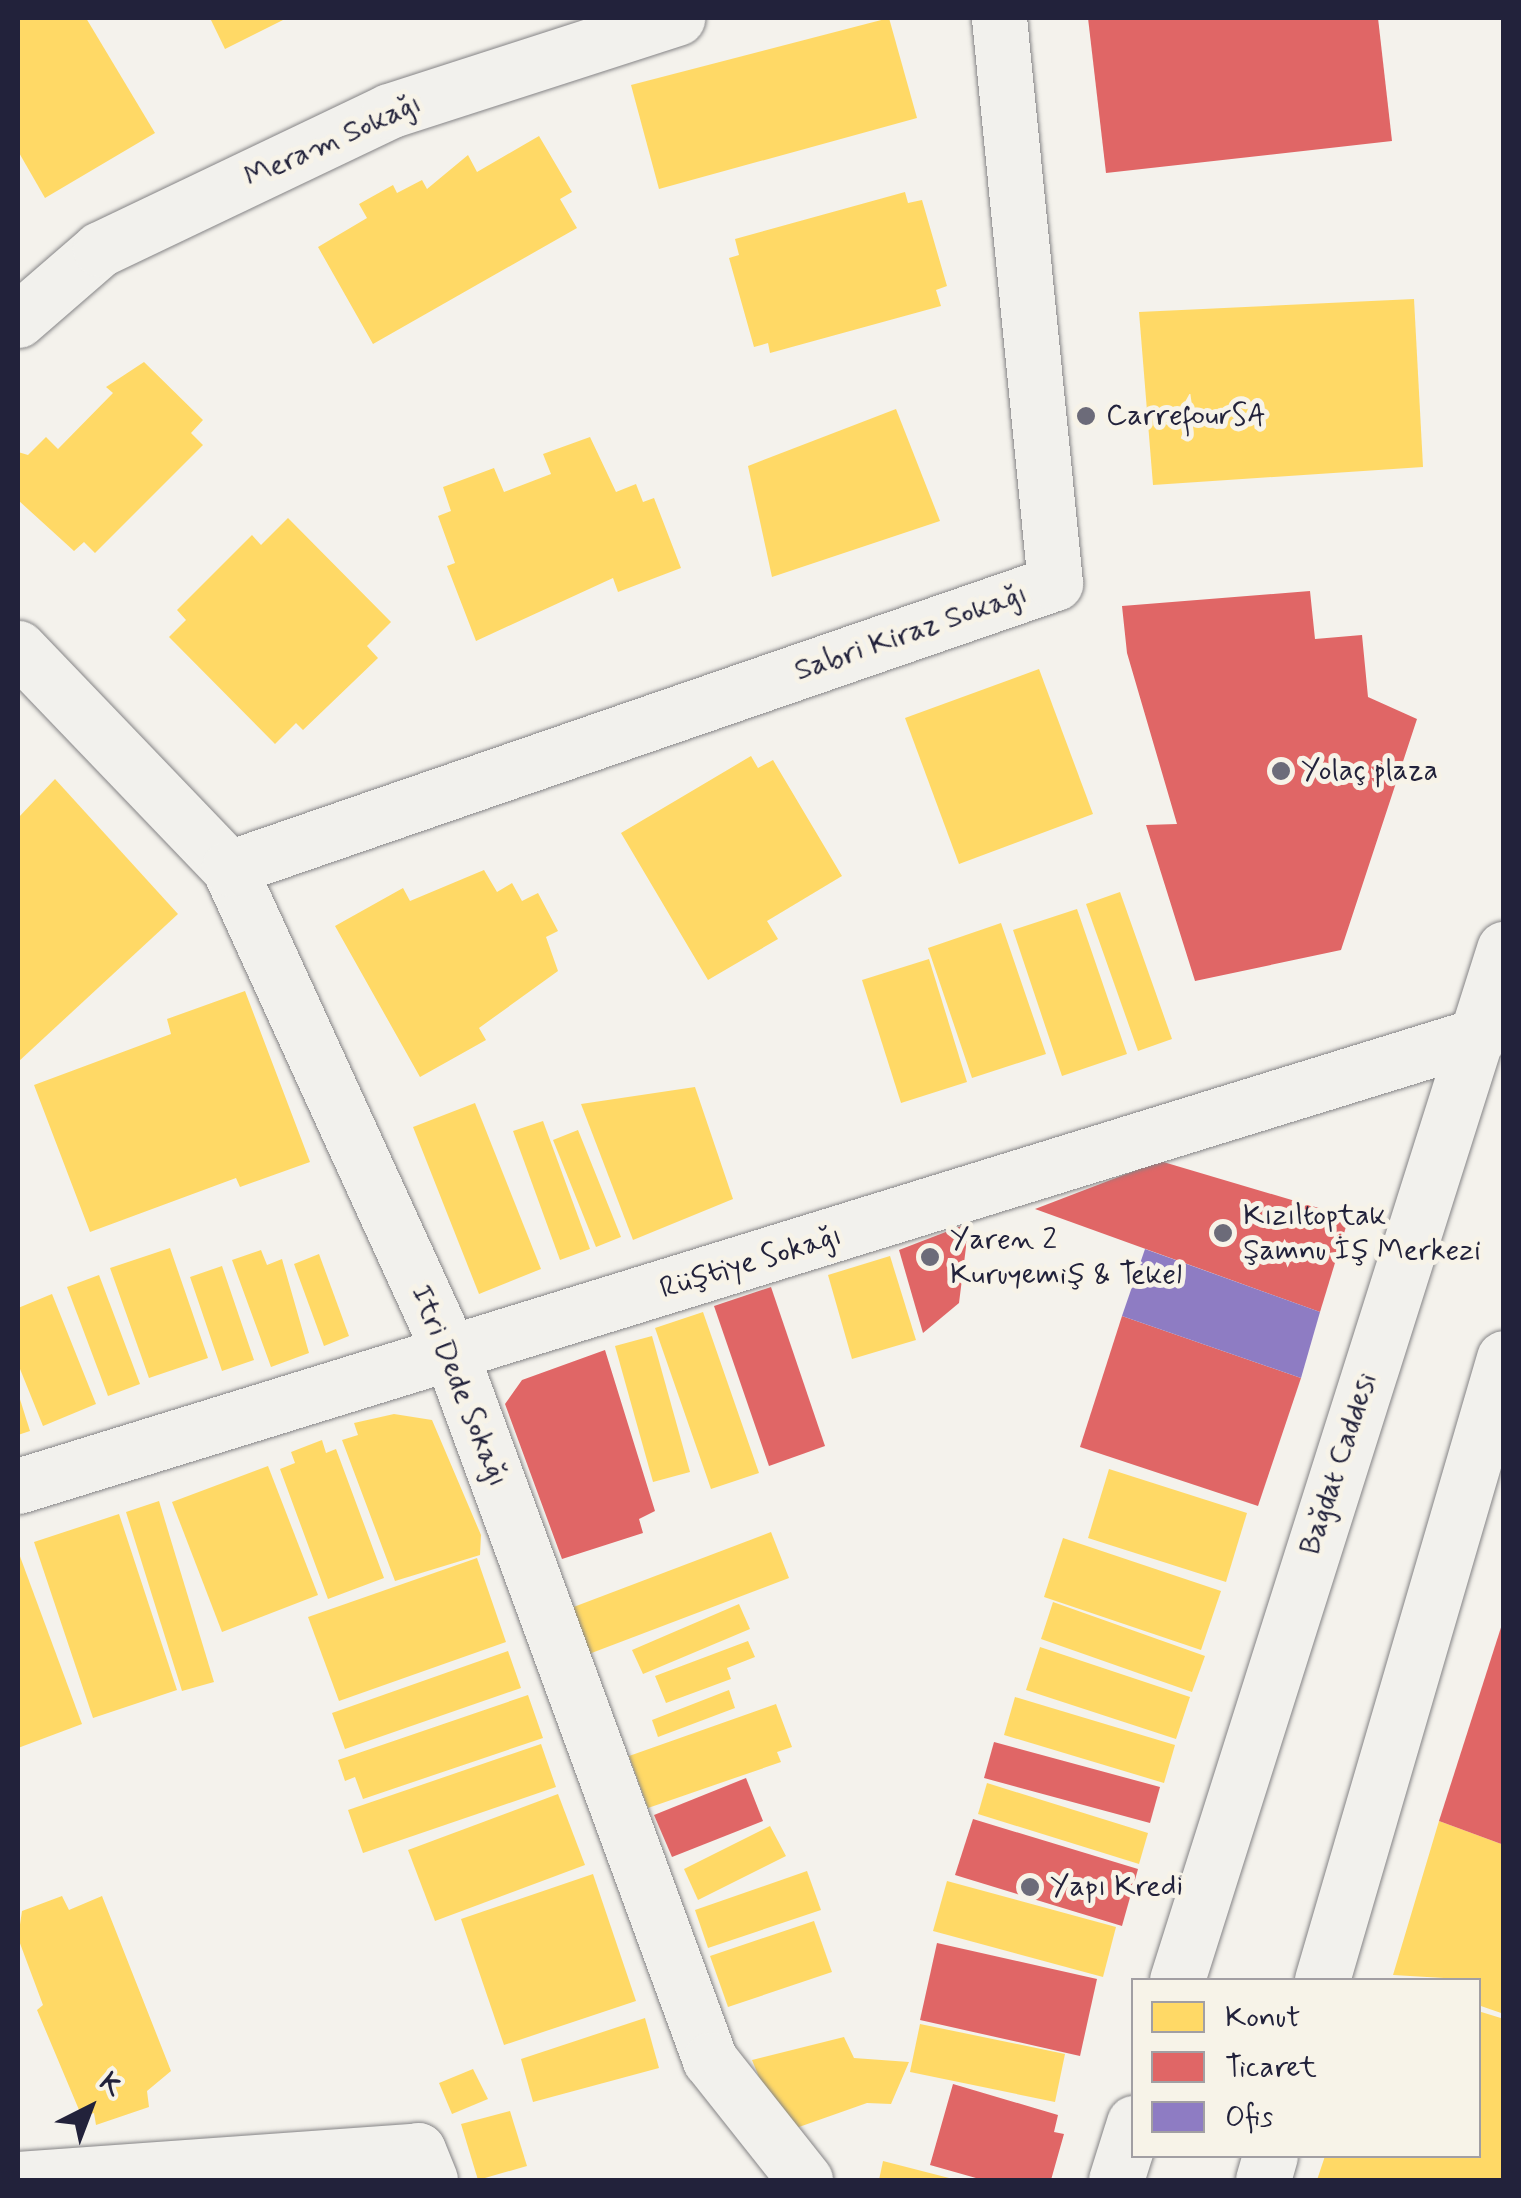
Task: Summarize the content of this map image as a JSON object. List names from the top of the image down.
{
  "streets": {
    "street": [
      "Meram Sokağı",
      "Sabri Kiraz Sokağı",
      "Rüştiye Sokağı",
      "Itri Dede Sokağı",
      "Bağdat Caddesi"
    ]
  },
  "crossings": [
    ["Sabri Kiraz Sokağı", "Itri Dede Sokağı"],
    ["Rüştiye Sokağı", "Itri Dede Sokağı"],
    ["Rüştiye Sokağı", "Bağdat Caddesi"]
  ],
  "places": [
    "CarrefourSA",
    "Yolaç plaza",
    "Kızıltoptak Şamnu İş Merkezi",
    "Yaren 2 Kuruyemiş & Tekel",
    "Yapı Kredi"
  ],
  "legend": ["Konut", "Ticaret", "Ofis"],
  "north": "top right"
}
